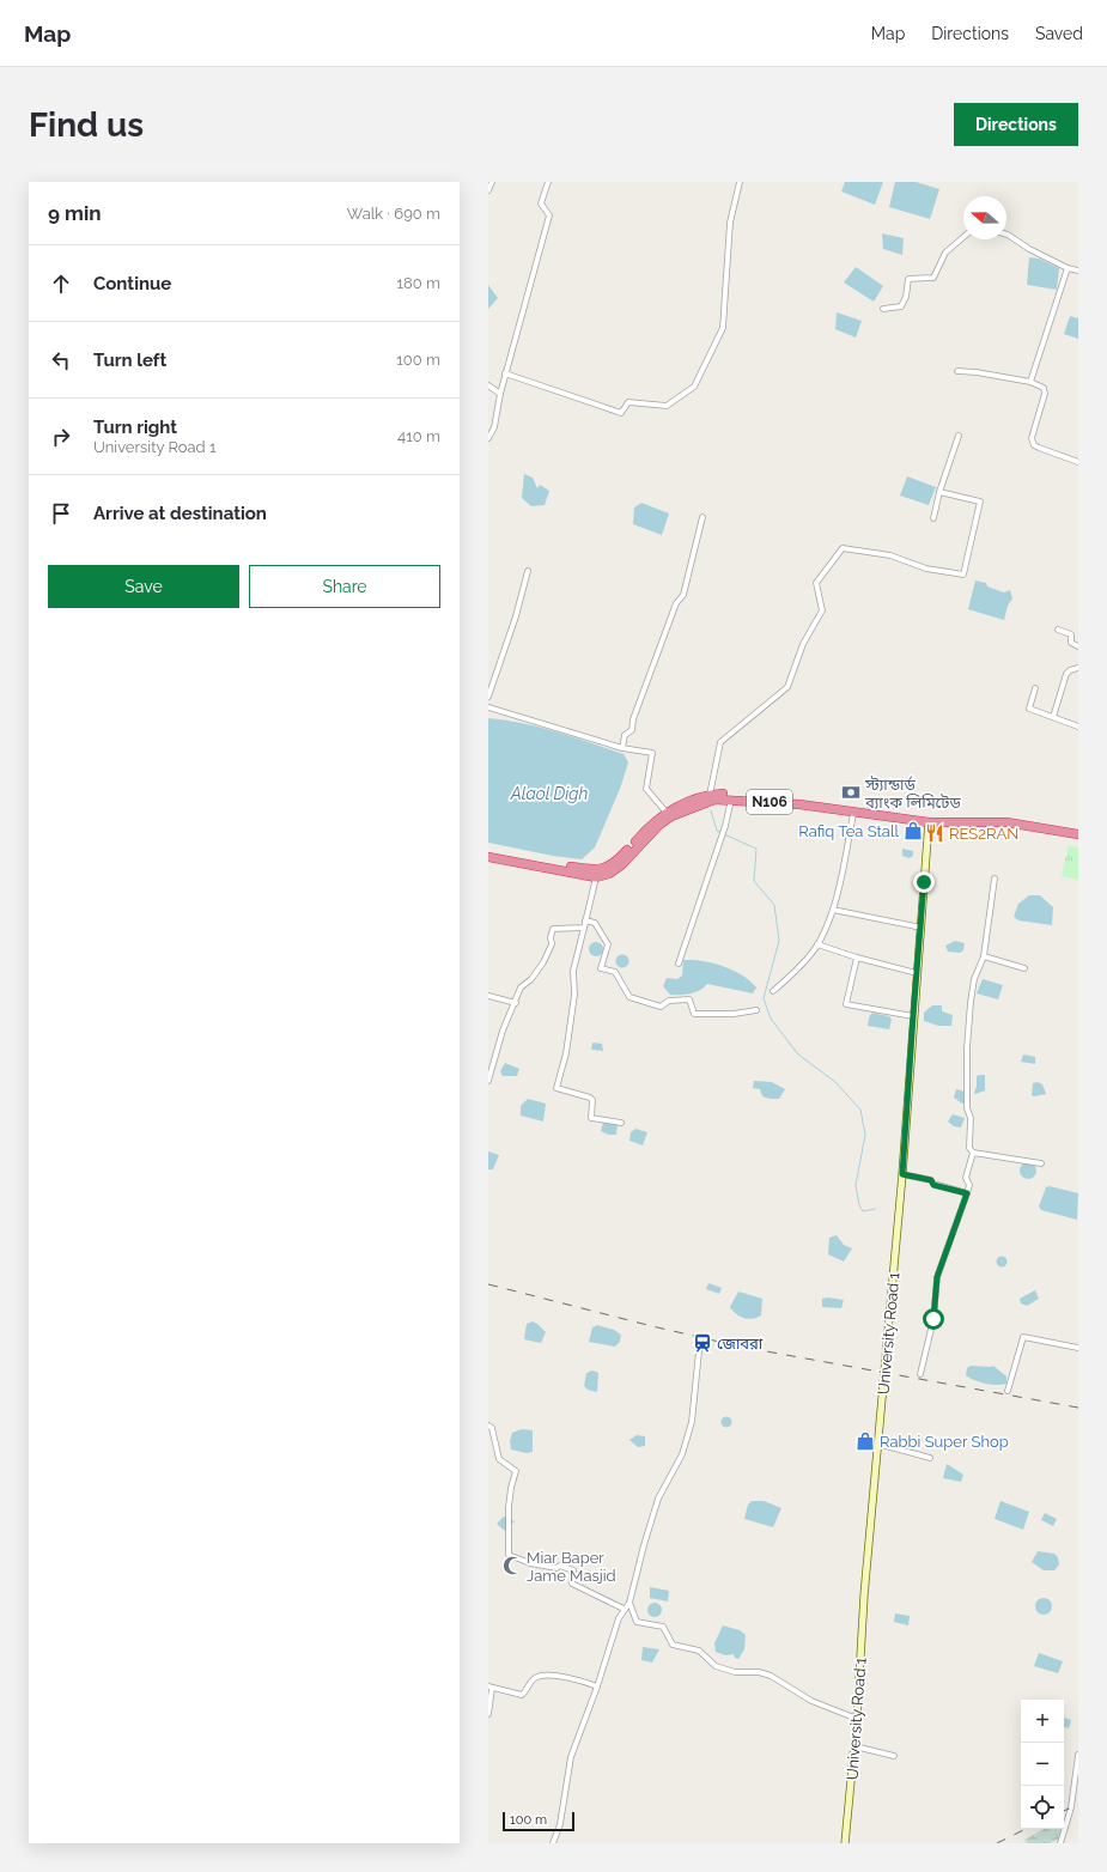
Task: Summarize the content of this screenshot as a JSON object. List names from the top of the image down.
{
  "streets": {
    "highway": ["N106"],
    "main road": ["University Road 1"]
  },
  "crossings": [
    ["N106", "University Road 1"]
  ],
  "water": ["Alaol Digh"],
  "places": {
    "bank": ["স্ট্যান্ডার্ড ব্যাংক লিমিটেড"],
    "shop": ["Rafiq Tea Stall", "Rabbi Super Shop"],
    "restaurant": ["RES2RAN"],
    "station": ["জোবরা"],
    "mosque": ["Miar Baper Jame Masjid"]
  },
  "scale_bar": "100 m",
  "north": "left",
  "page": {
    "header": "Map",
    "nav": ["Map", "Directions", "Saved"],
    "buttons": [
      "Directions",
      ["Save", "Share"]
    ],
    "title": "Find us",
    "heading": ["9 min", "Walk · 690 m"],
    "list": [
      ["Continue", "180 m"],
      ["Turn left", "100 m"],
      ["Turn right", "University Road 1", "410 m"],
      "Arrive at destination"
    ],
    "map_buttons": ["+", "−"],
    "scale": "100 m"
  }
}
